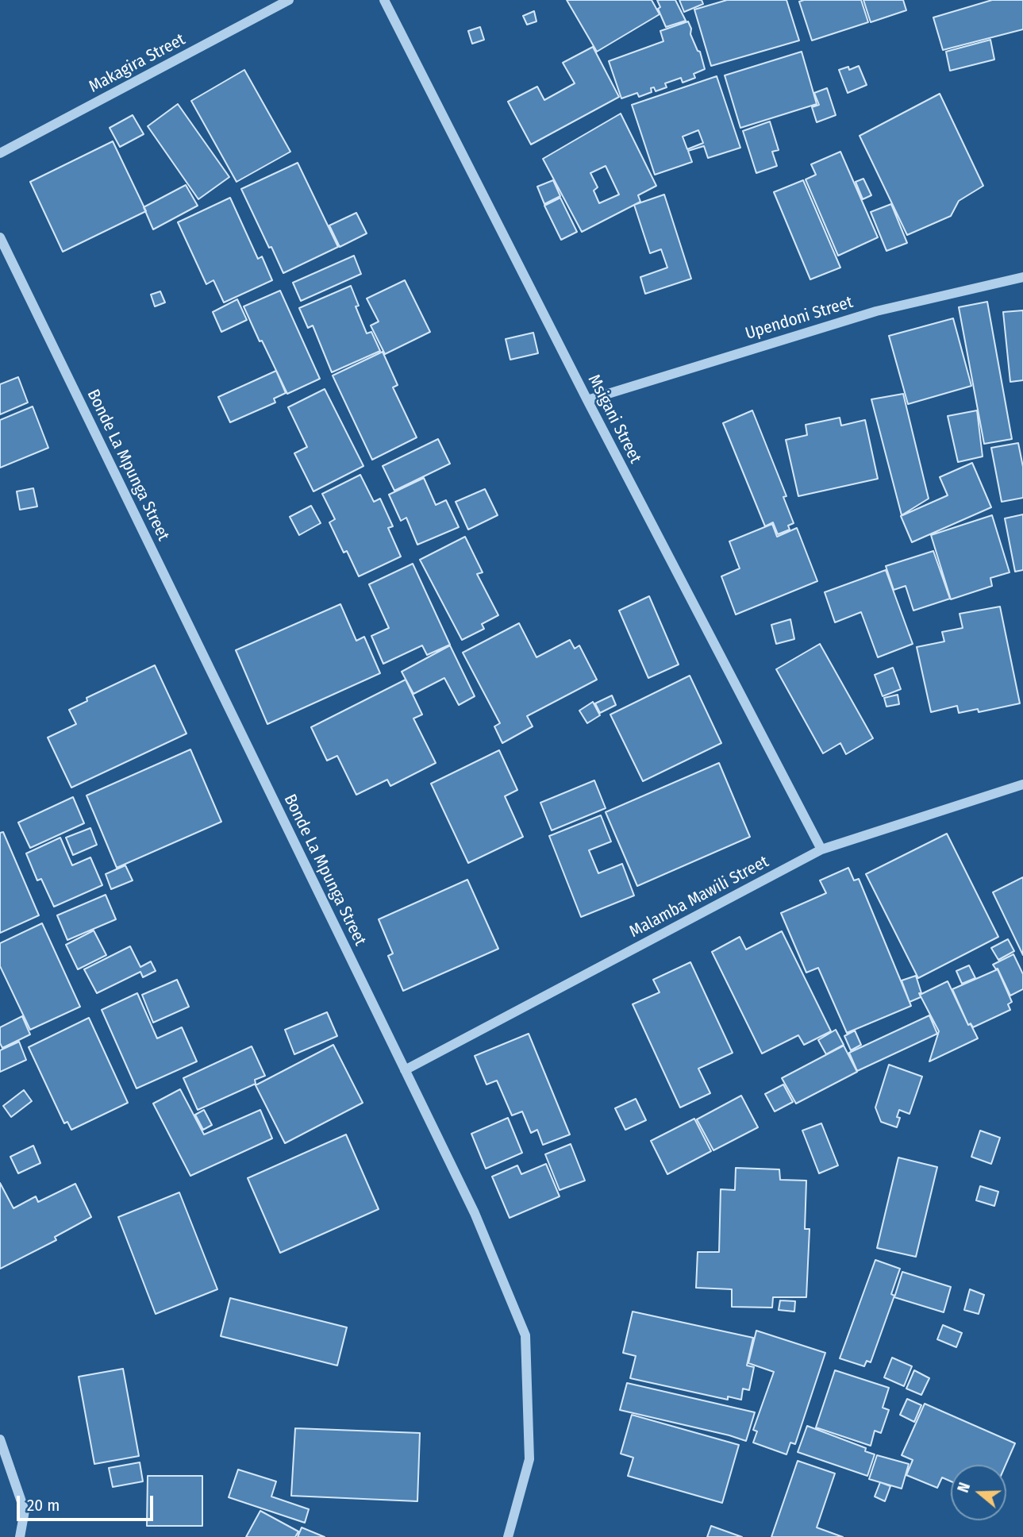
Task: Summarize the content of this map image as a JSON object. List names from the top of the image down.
{
  "streets": {
    "street": [
      "Makagira Street",
      "Upendoni Street",
      "Msigani Street",
      "Bonde La Mpunga Street",
      "Malamba Mawili Street"
    ]
  },
  "crossings": [
    ["Upendoni Street", "Msigani Street"],
    ["Msigani Street", "Malamba Mawili Street"],
    ["Bonde La Mpunga Street", "Malamba Mawili Street"]
  ],
  "scale_bar": "20 m",
  "north": "left"
}
